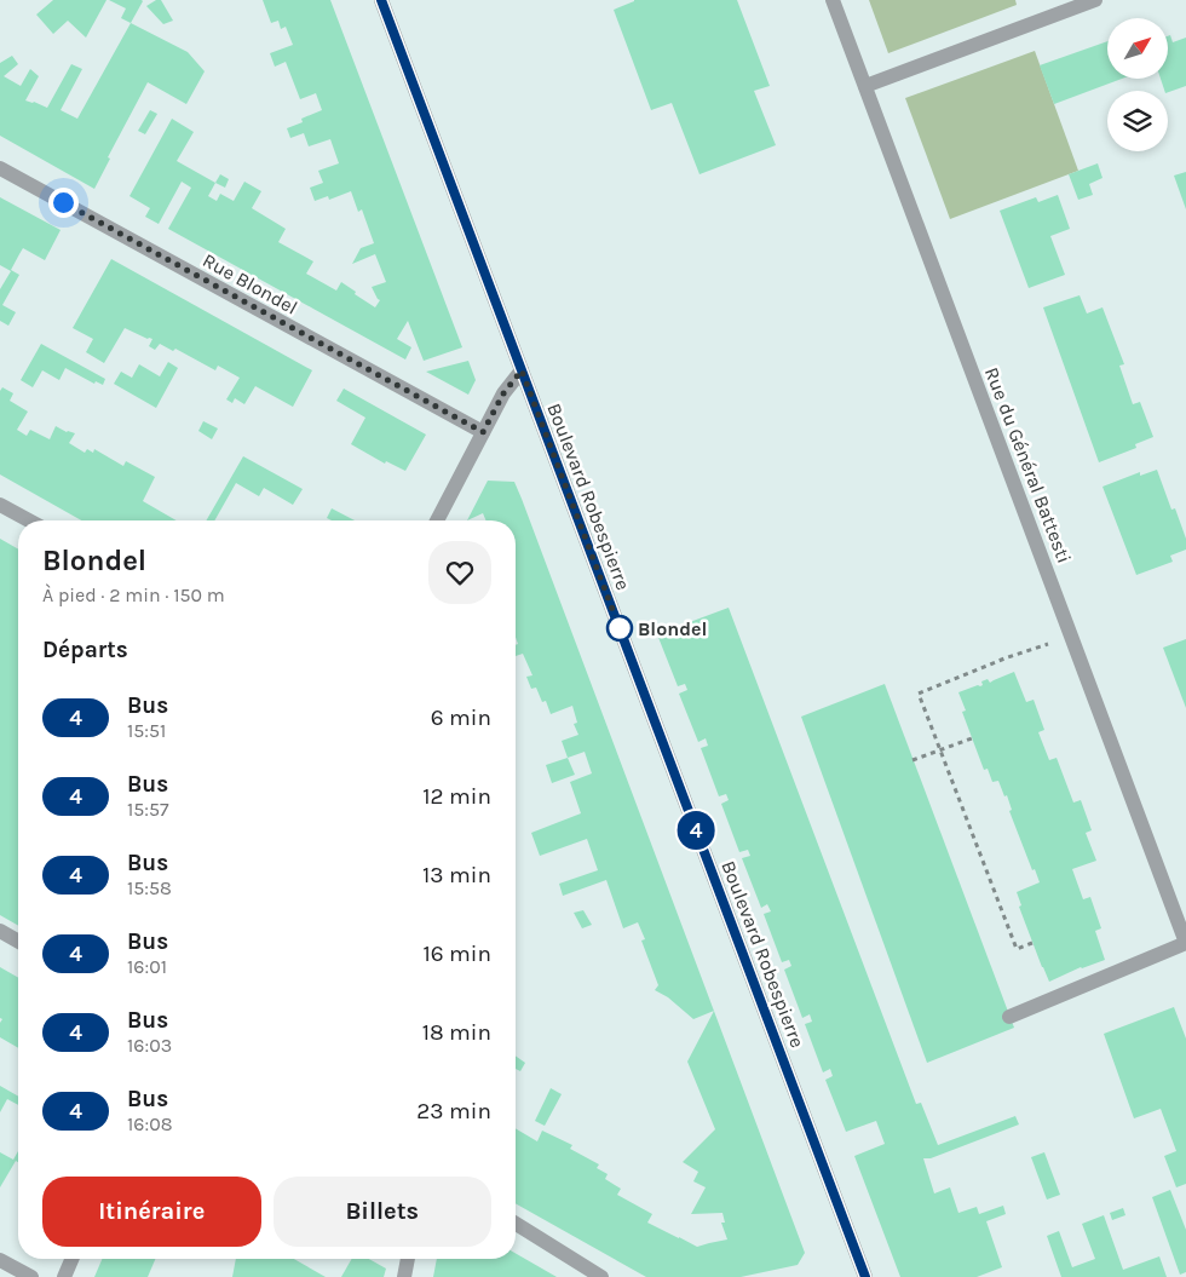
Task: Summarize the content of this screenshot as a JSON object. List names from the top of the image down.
{
  "streets": {
    "street": ["Rue Blondel", "Rue du Général Battesti", "Boulevard Robespierre"]
  },
  "places": ["Blondel"],
  "lines": ["bus line 4"],
  "north": "top right",
  "page": {
    "on_map": "4",
    "heading": [
      ["Blondel", "À pied · 2 min · 150 m"],
      "Départs"
    ],
    "list": [
      {
        "mark": "4",
        "name": "Bus",
        "note": "15:51",
        "value": "6 min"
      },
      {
        "mark": "4",
        "name": "Bus",
        "note": "15:57",
        "value": "12 min"
      },
      {
        "mark": "4",
        "name": "Bus",
        "note": "15:58",
        "value": "13 min"
      },
      {
        "mark": "4",
        "name": "Bus",
        "note": "16:01",
        "value": "16 min"
      },
      {
        "mark": "4",
        "name": "Bus",
        "note": "16:03",
        "value": "18 min"
      },
      {
        "mark": "4",
        "name": "Bus",
        "note": "16:08",
        "value": "23 min"
      }
    ],
    "buttons": ["Itinéraire", "Billets"]
  }
}
